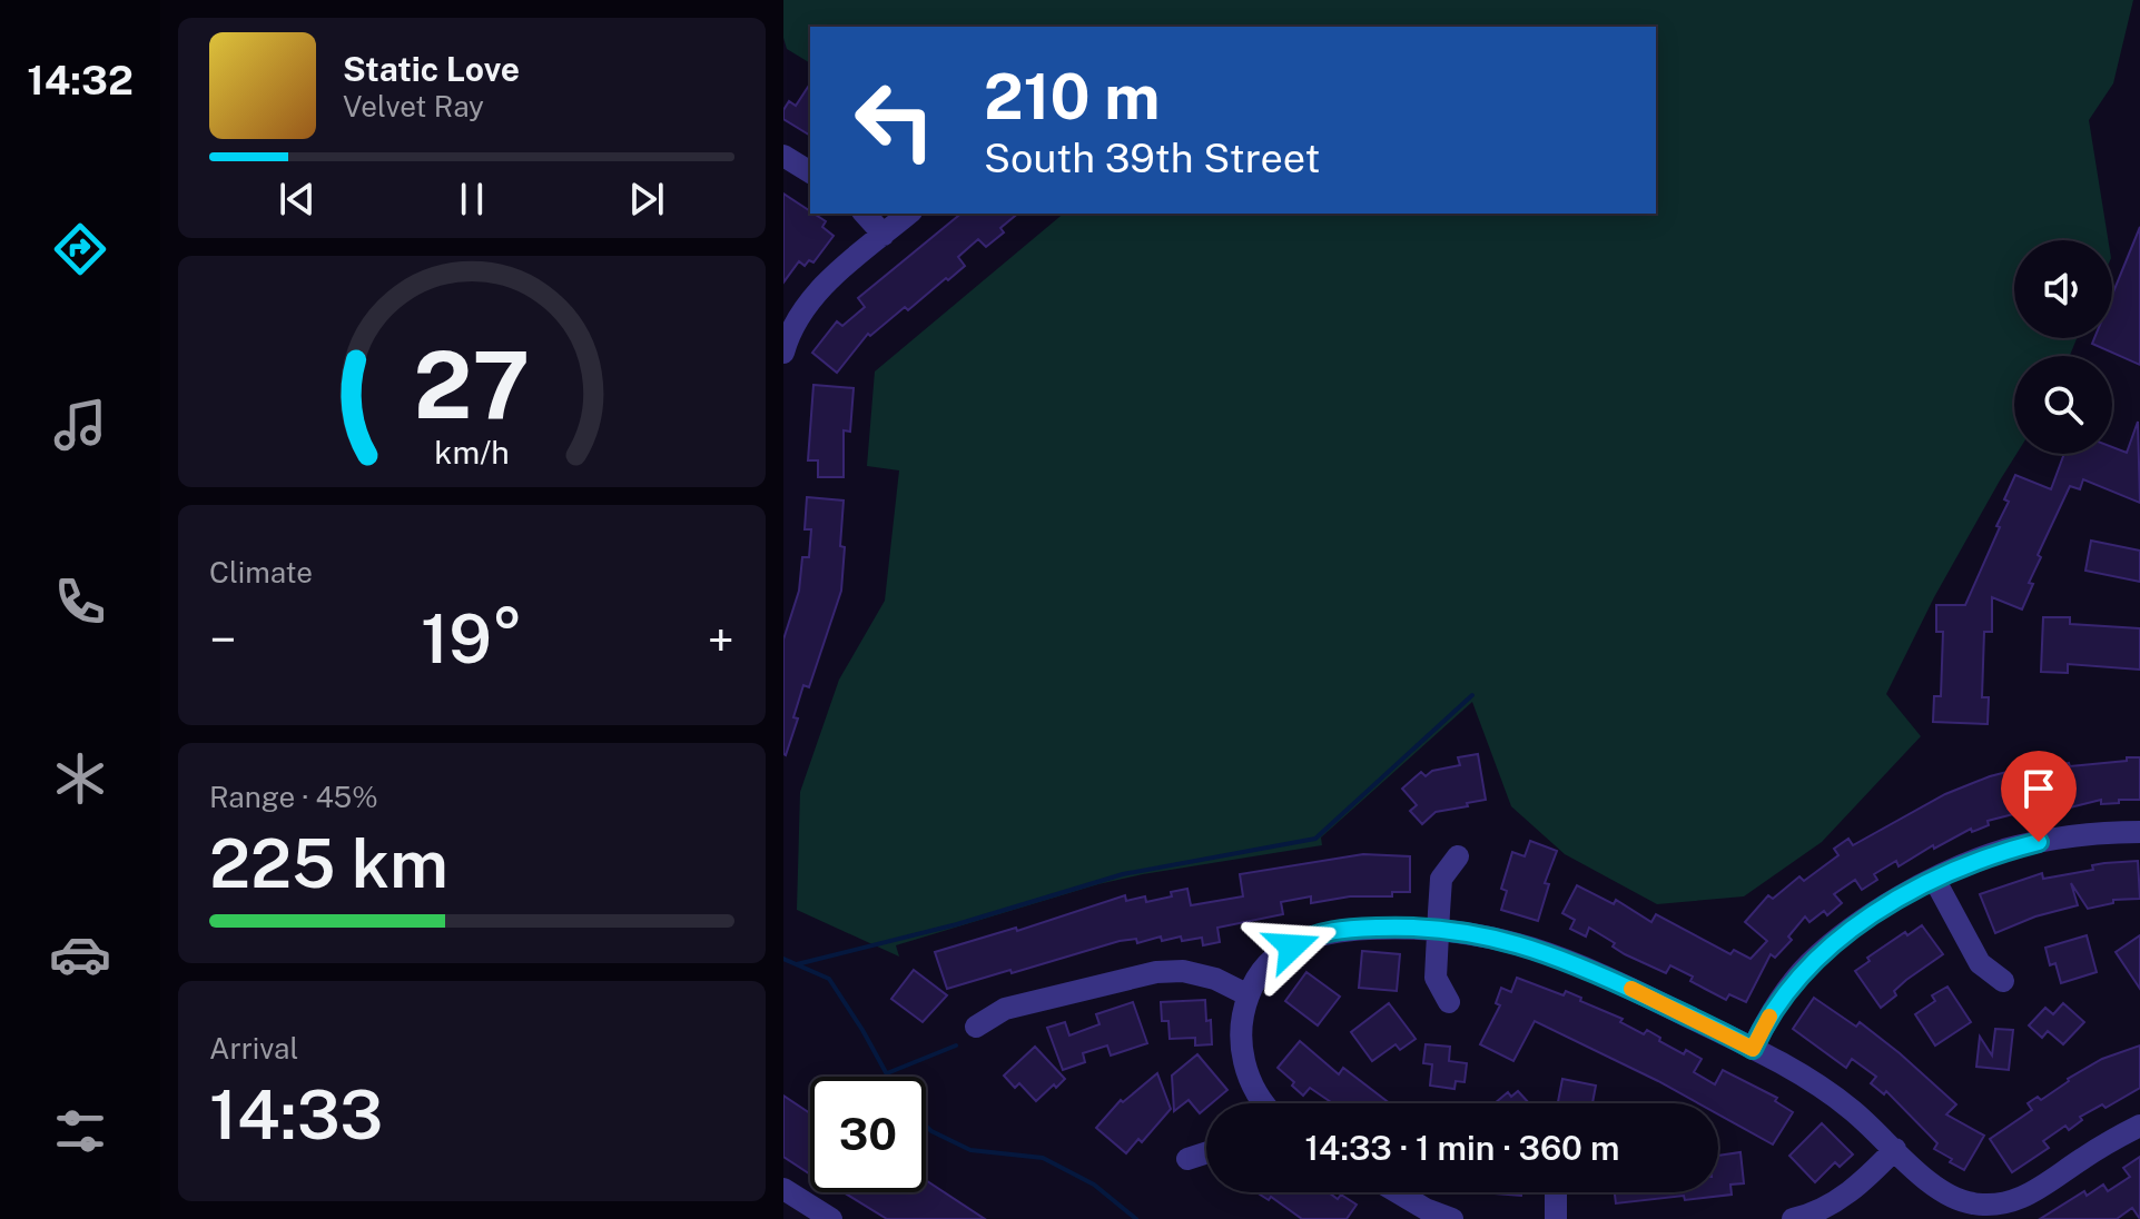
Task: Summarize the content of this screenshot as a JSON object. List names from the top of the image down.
{
  "page": {
    "tabs": "14:32",
    "turn": ["210 m", "South 39th Street"],
    "song": ["Static Love", "Velvet Ray"],
    "tile": [
      "Climate",
      ["Range · 45%", "225 km"],
      ["Arrival", "14:33"]
    ],
    "heat": ["−", "19°", "+"],
    "limit": "30",
    "trip": "14:33 · 1 min · 360 m",
    "gauge": ["27", "km/h"]
  }
}
